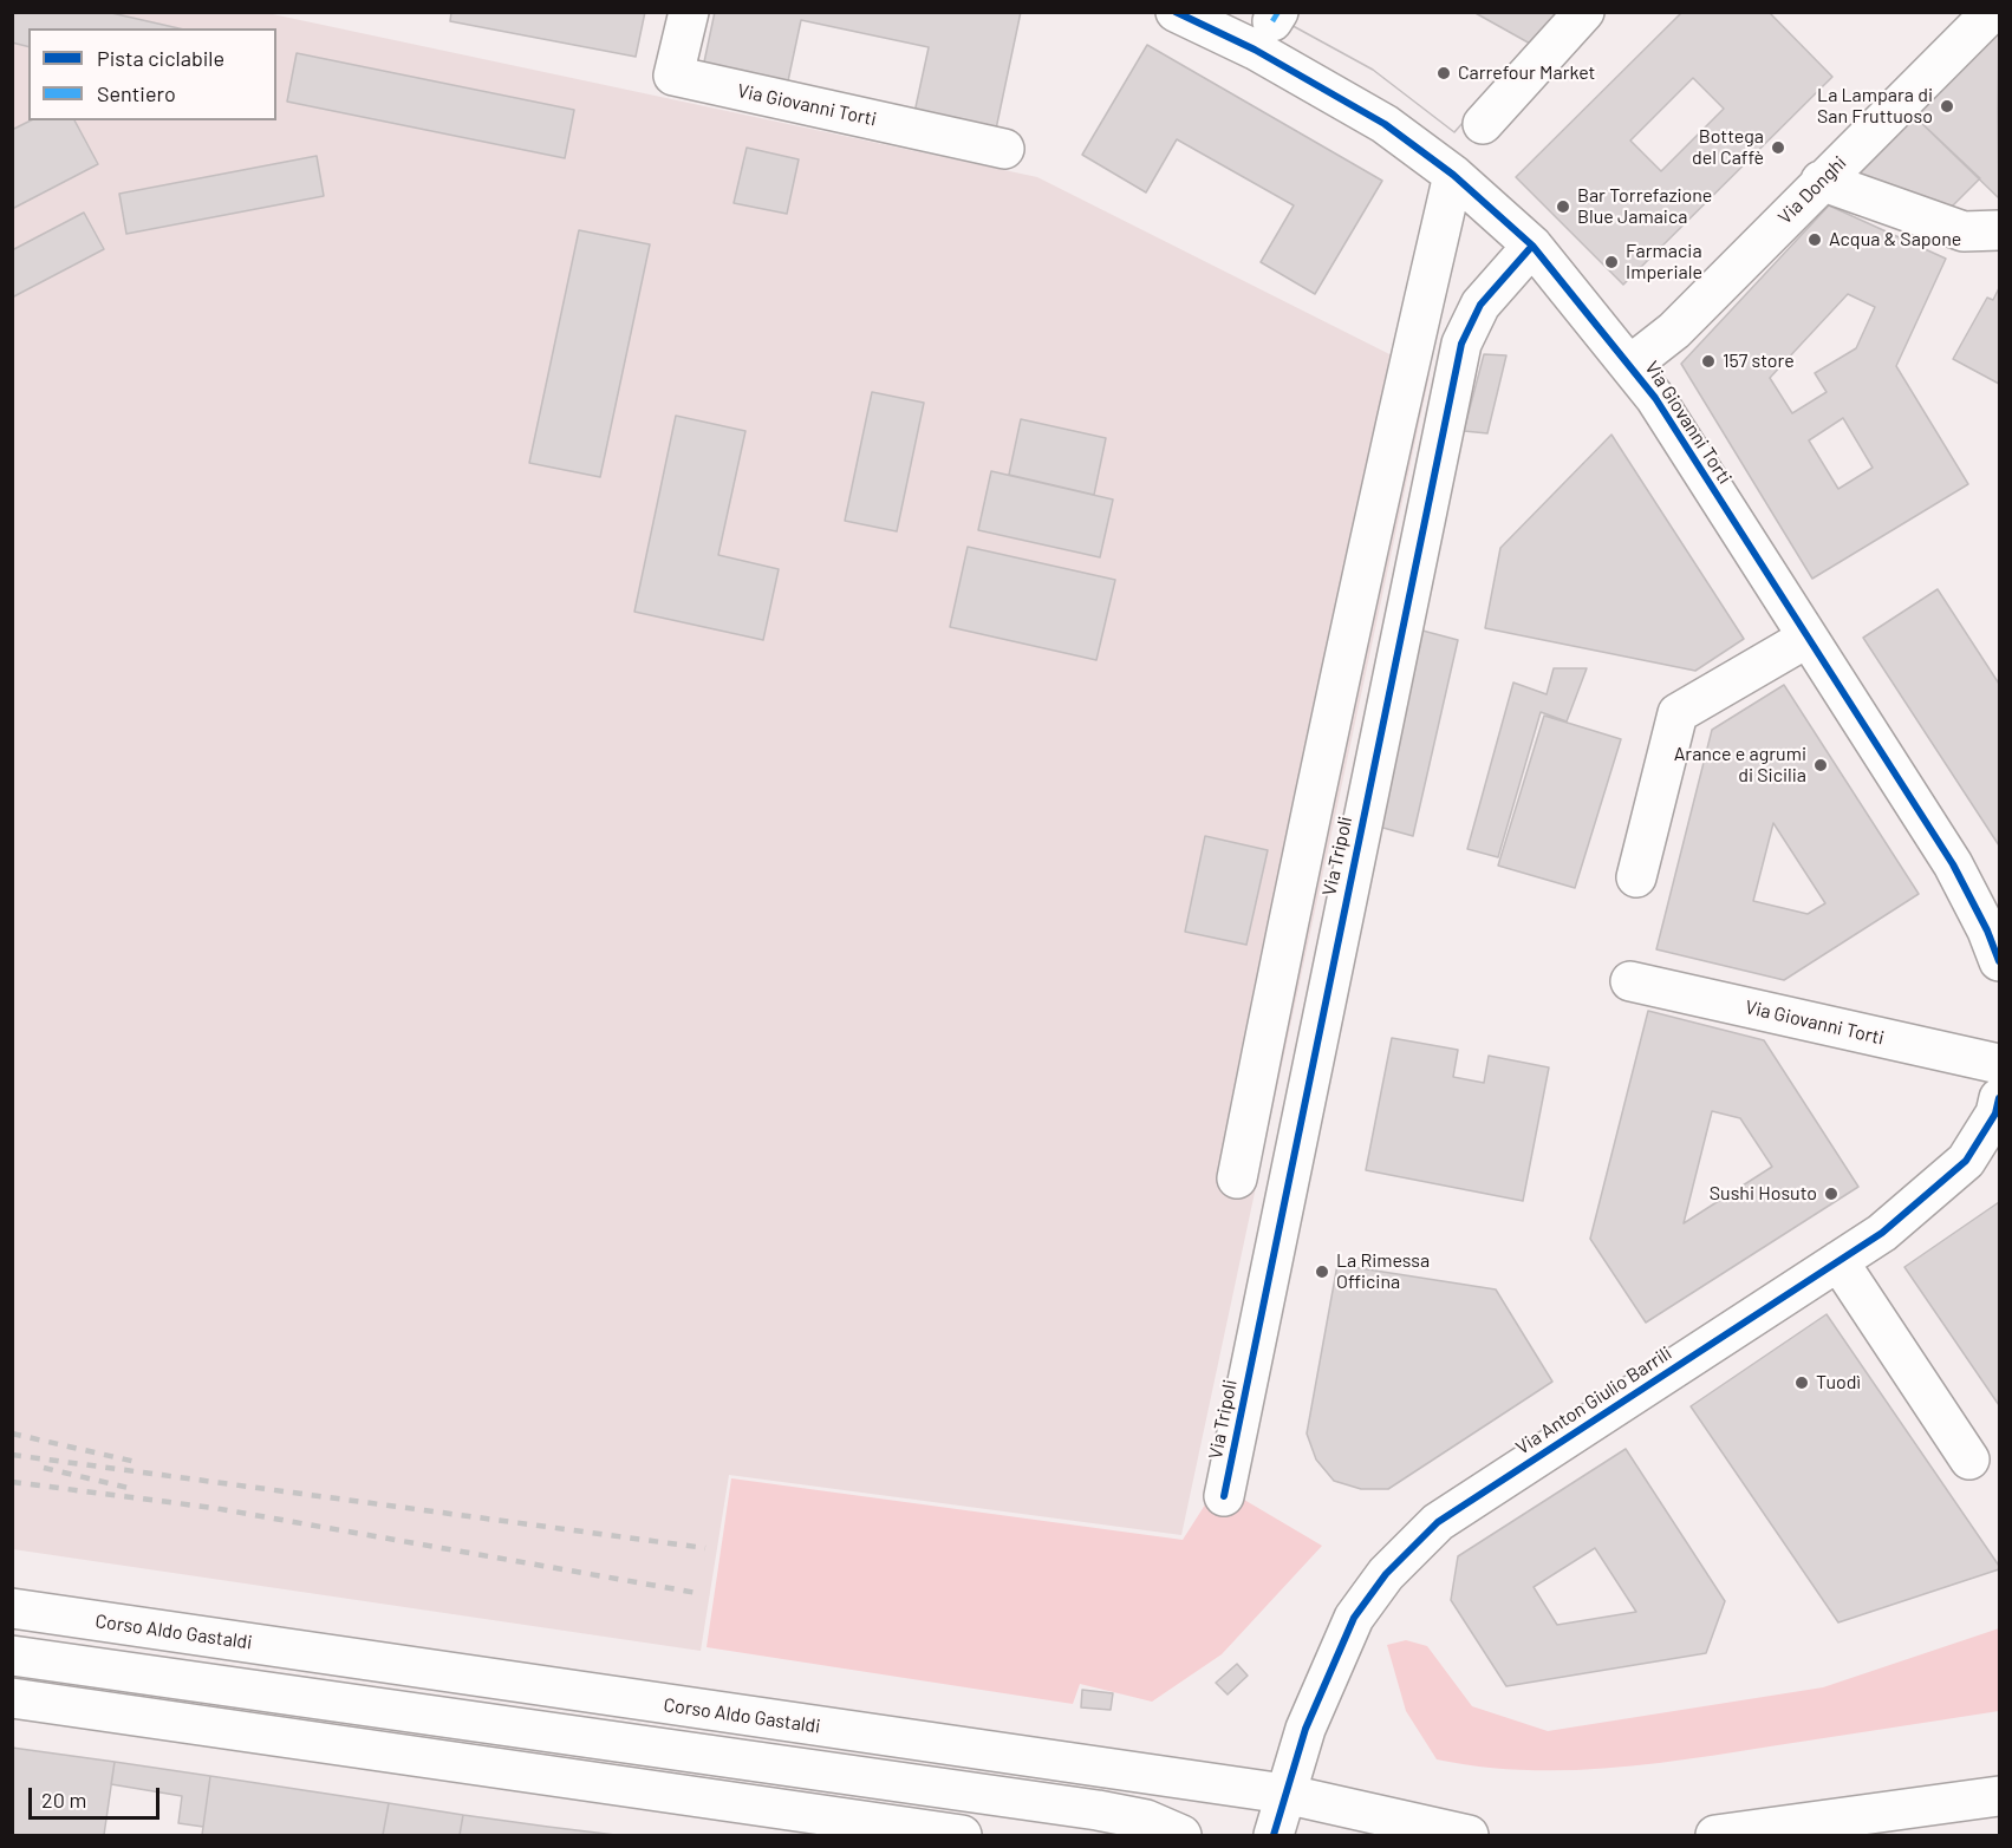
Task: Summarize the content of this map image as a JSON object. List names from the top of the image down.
{
  "streets": {
    "street": [
      "Via Giovanni Torti",
      "Via Donghi",
      "Via Tripoli",
      "Via Anton Giulio Barrili",
      "Corso Aldo Gastaldi"
    ]
  },
  "crossings": [
    ["Via Giovanni Torti", "Via Donghi"],
    ["Via Giovanni Torti", "Via Tripoli"],
    ["Via Anton Giulio Barrili", "Corso Aldo Gastaldi"]
  ],
  "places": [
    "Carrefour Market",
    "La Lampara di San Fruttuoso",
    "Bottega del Caffè",
    "Bar Torrefazione Blue Jamaica",
    "Acqua & Sapone",
    "Farmacia Imperiale",
    "157 store",
    "Arance e agrumi di Sicilia",
    "Sushi Hosuto",
    "La Rimessa Officina",
    "Tuodì"
  ],
  "legend": ["Pista ciclabile", "Sentiero"],
  "scale_bar": "20 m"
}
